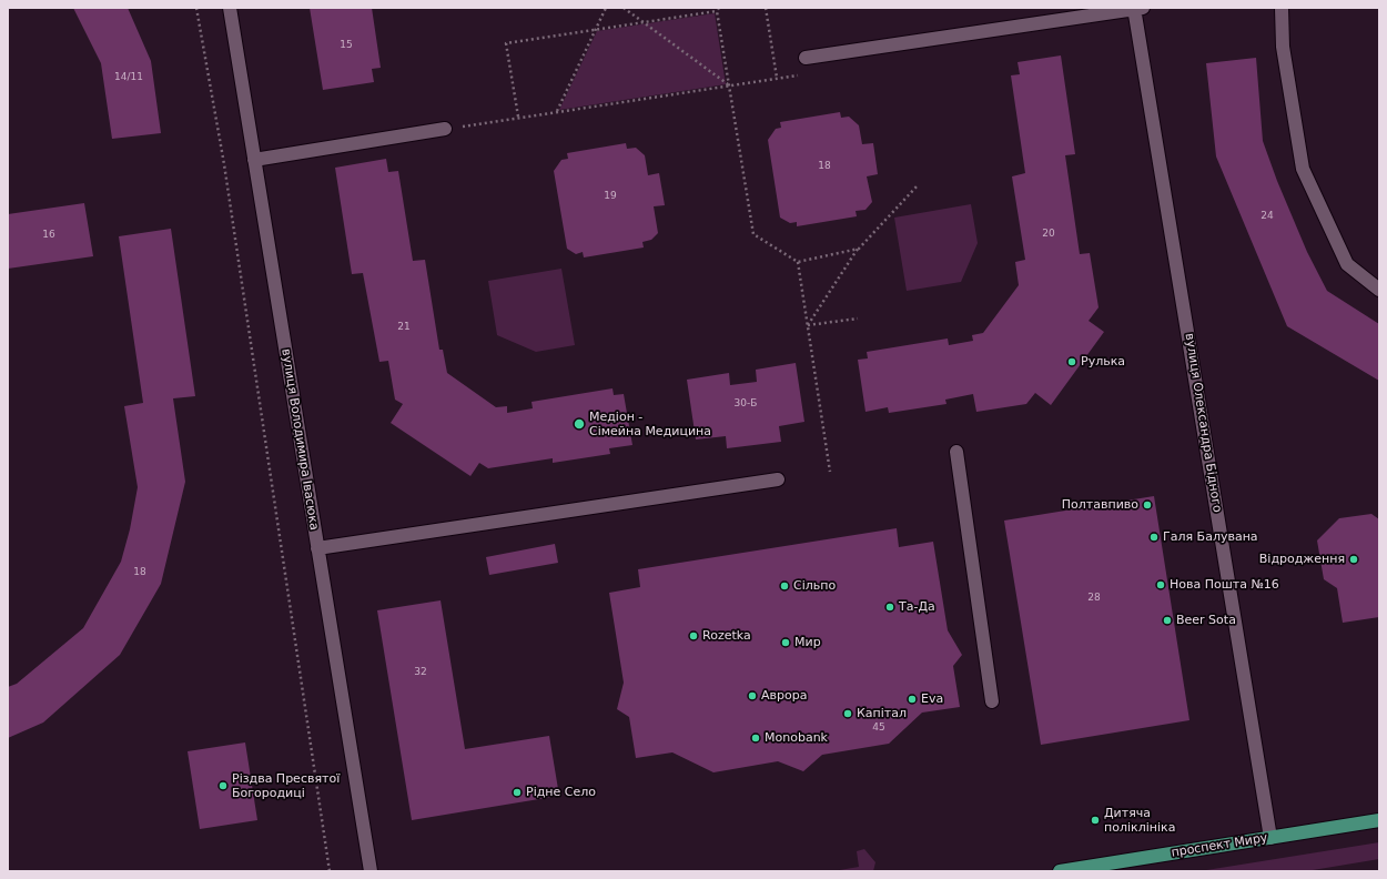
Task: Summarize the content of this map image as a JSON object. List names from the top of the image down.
{
  "streets": {
    "main road": ["проспект Миру"],
    "street": ["вулиця Олександра Бідного", "вулиця Володимира Івасюка"]
  },
  "crossings": [
    ["вулиця Олександра Бідного", "проспект Миру"]
  ],
  "places": [
    "Рулька",
    "Медіон - Сімейна Медицина",
    "Полтавпиво",
    "Галя Балувана",
    "Відродження",
    "Нова Пошта №16",
    "Сільпо",
    "Та-Да",
    "Beer Sota",
    "Rozetka",
    "Мир",
    "Аврора",
    "Eva",
    "Капітал",
    "Monobank",
    "Різдва Пресвятої Богородиці",
    "Рідне Село",
    "Дитяча поліклініка"
  ],
  "house_numbers": [
    "15",
    "14/11",
    "18",
    "19",
    "24",
    "20",
    "16",
    "21",
    "30-Б",
    "18",
    "28",
    "32",
    "45"
  ]
}
